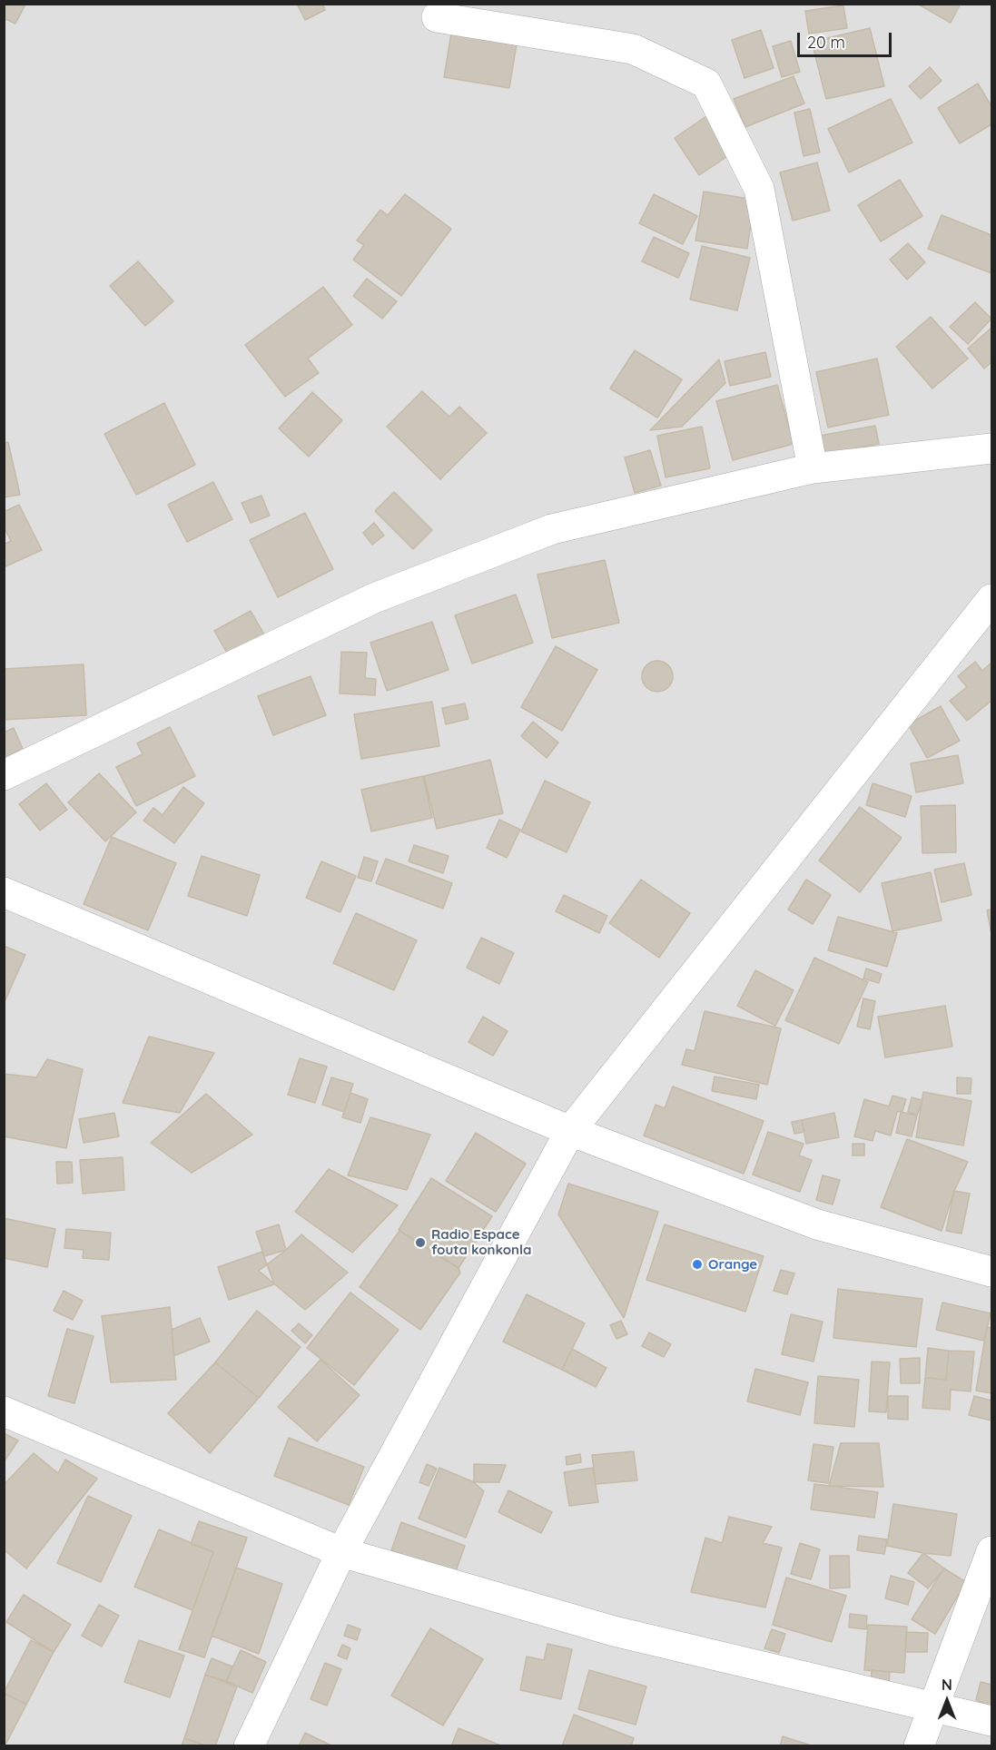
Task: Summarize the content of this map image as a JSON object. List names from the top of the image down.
{
  "places": ["Radio Espace fouta konkonla", "Orange"],
  "scale_bar": "20 m",
  "north": "top"
}
